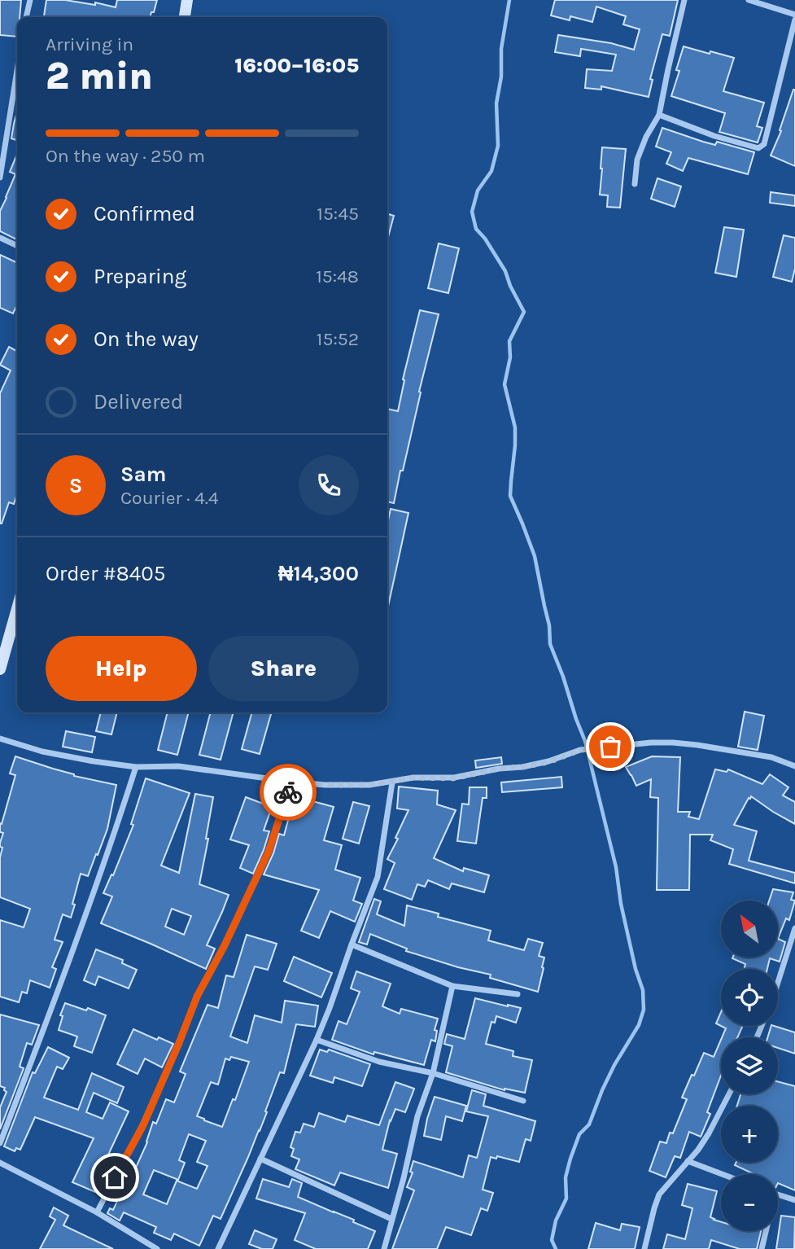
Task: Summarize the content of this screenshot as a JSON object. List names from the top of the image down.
{
  "north": "top left",
  "page": {
    "heading": ["2 min", "Arriving in", "16:00–16:05"],
    "panel": [
      "Sam",
      "Courier · 4.4",
      "Order #8405",
      "₦14,300"
    ],
    "bar": "On the way · 250 m",
    "list": [
      ["Confirmed", "15:45"],
      ["Preparing", "15:48"],
      ["On the way", "15:52"],
      "Delivered"
    ],
    "round": "S",
    "buttons": ["Help", "Share"],
    "map_buttons": ["+", "−"]
  }
}
